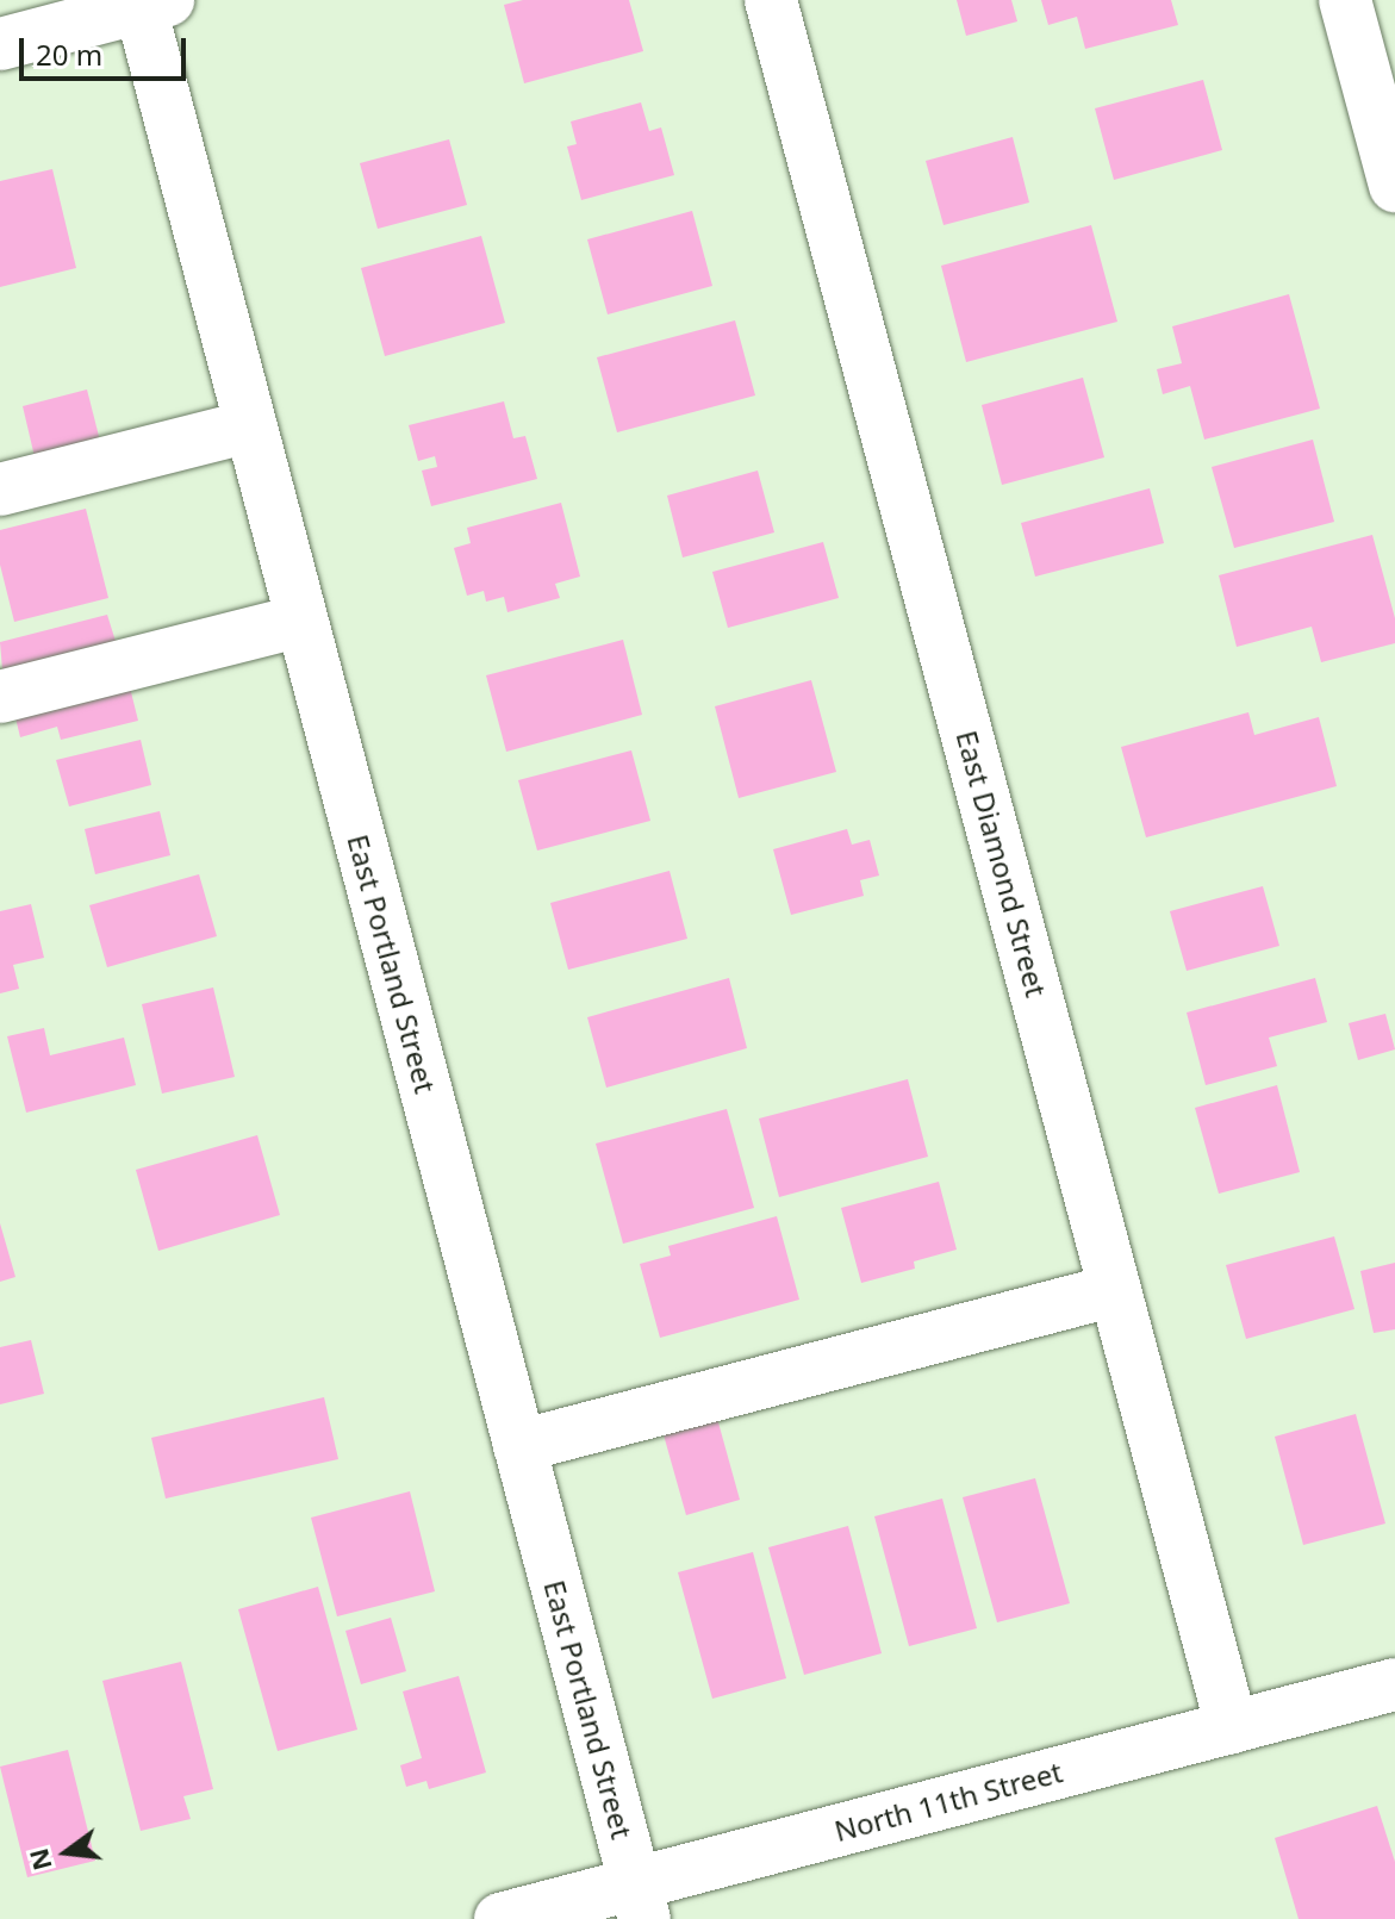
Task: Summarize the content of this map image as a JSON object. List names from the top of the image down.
{
  "streets": {
    "street": ["East Diamond Street", "East Portland Street", "North 11th Street"]
  },
  "crossings": [
    ["East Diamond Street", "North 11th Street"],
    ["East Portland Street", "North 11th Street"]
  ],
  "scale_bar": "20 m",
  "north": "left"
}
